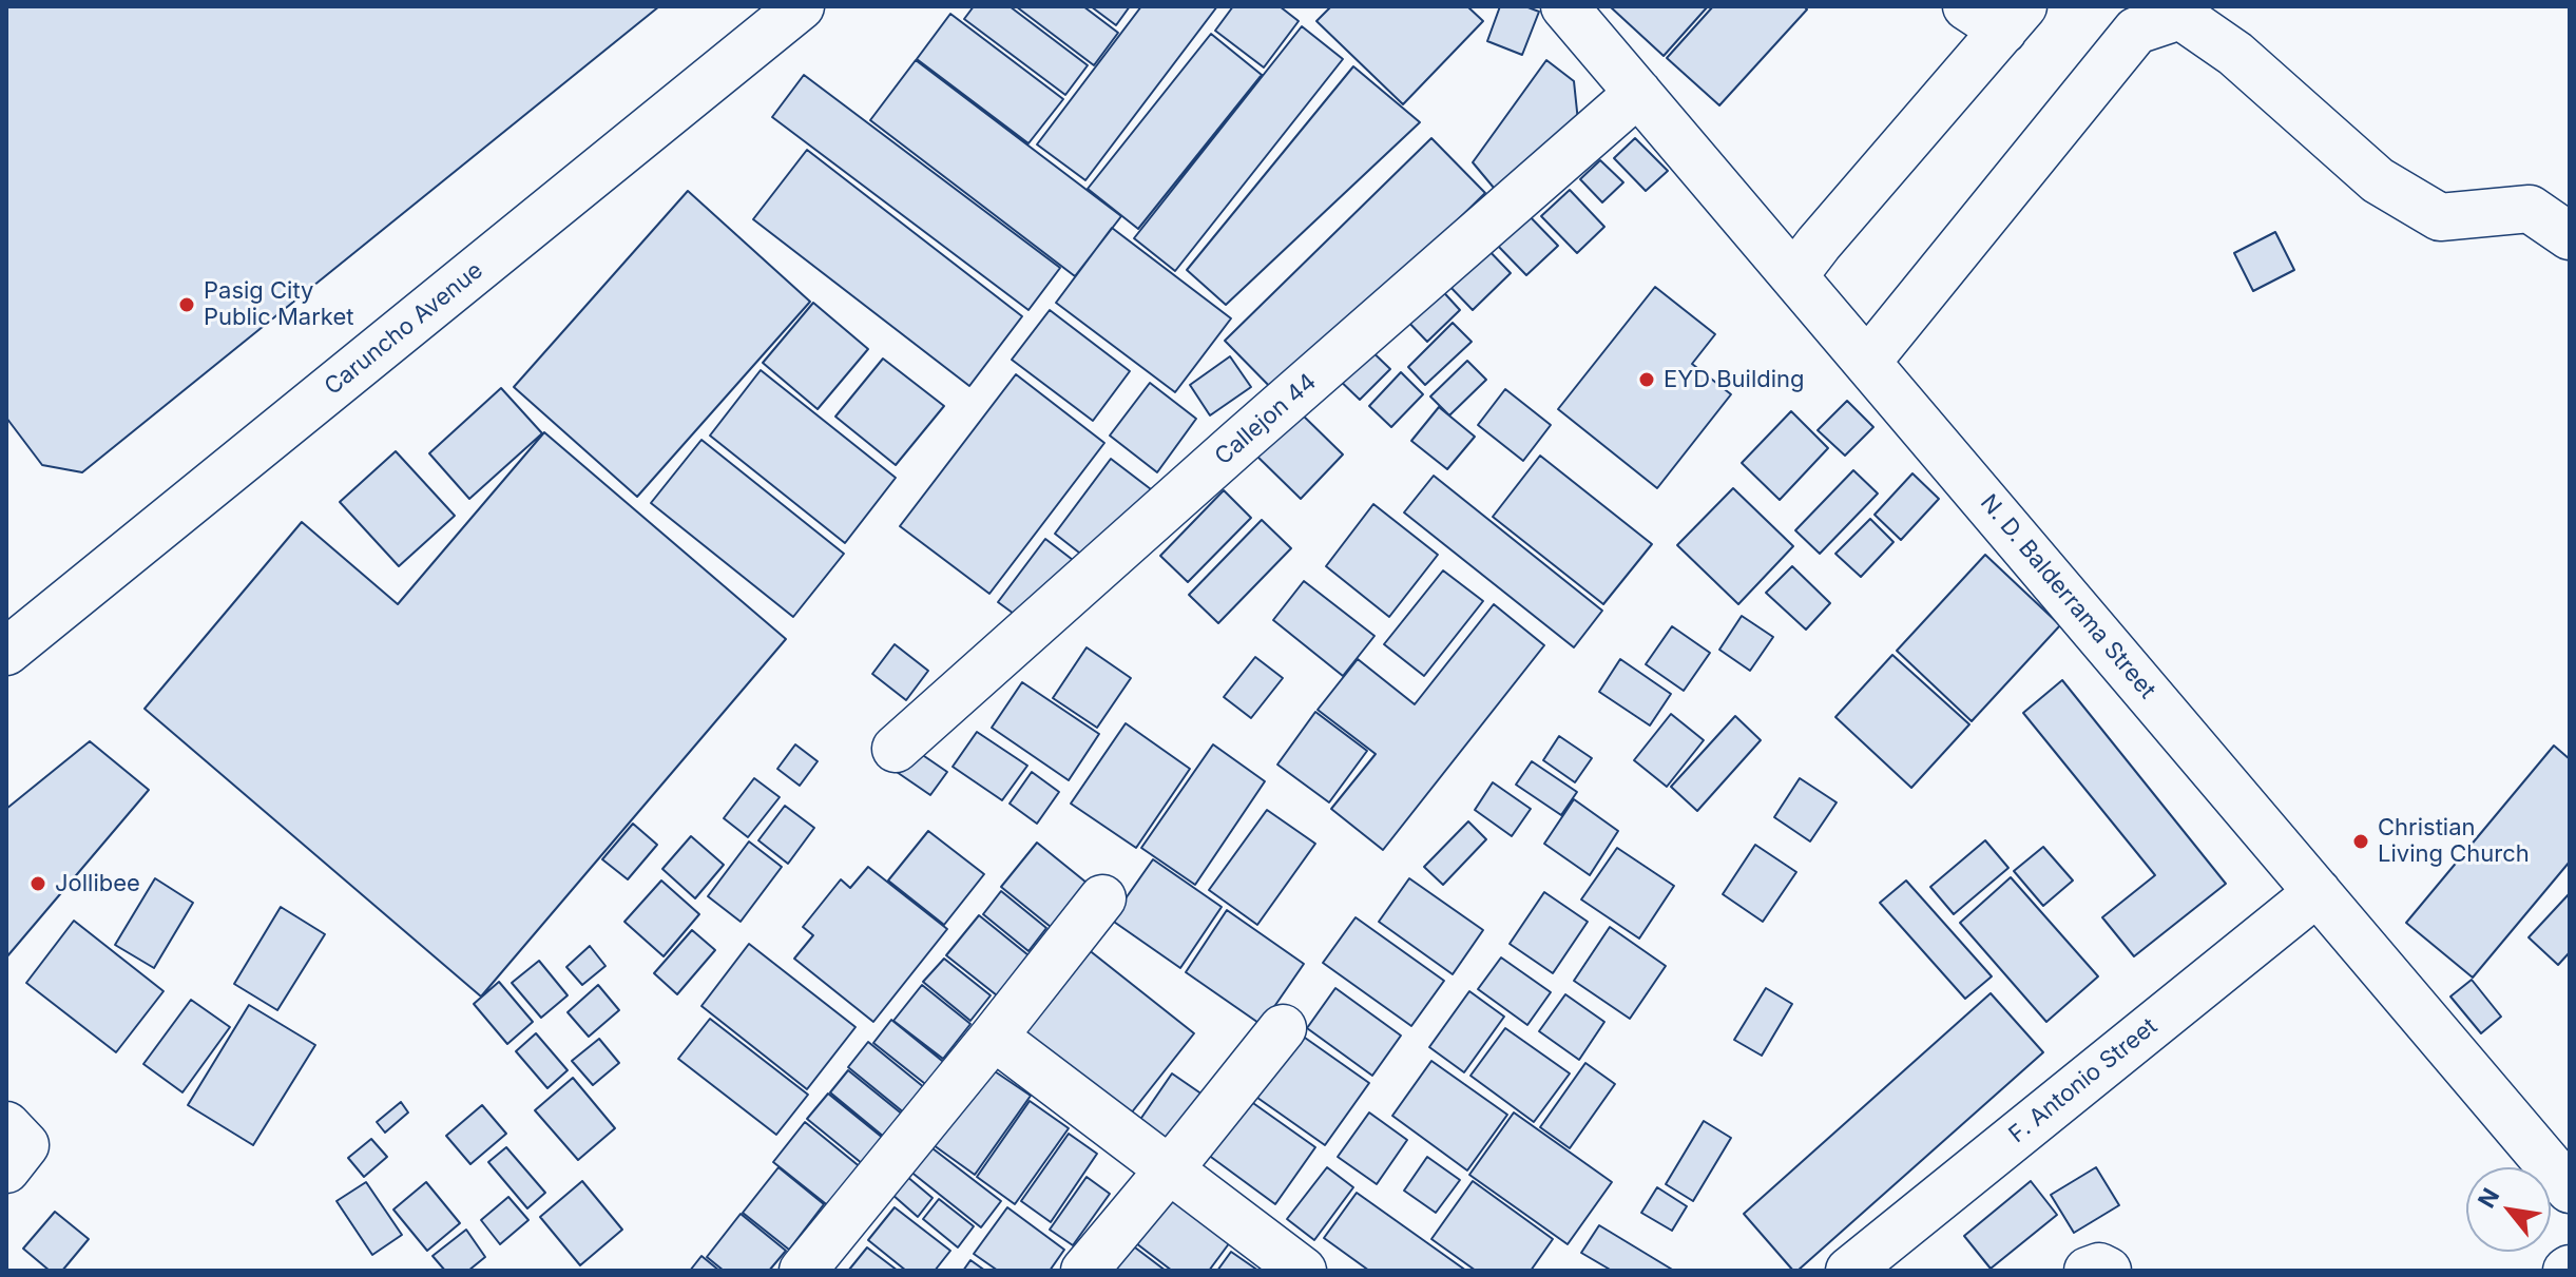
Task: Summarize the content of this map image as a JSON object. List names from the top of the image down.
{
  "streets": {
    "street": [
      "Caruncho Avenue",
      "Callejon 44",
      "N. D. Balderrama Street",
      "F. Antonio Street"
    ]
  },
  "crossings": [
    ["Callejon 44", "N. D. Balderrama Street"],
    ["N. D. Balderrama Street", "F. Antonio Street"]
  ],
  "places": [
    "Pasig City Public Market",
    "EYD Building",
    "Christian Living Church",
    "Jollibee"
  ],
  "north": "top left"
}
